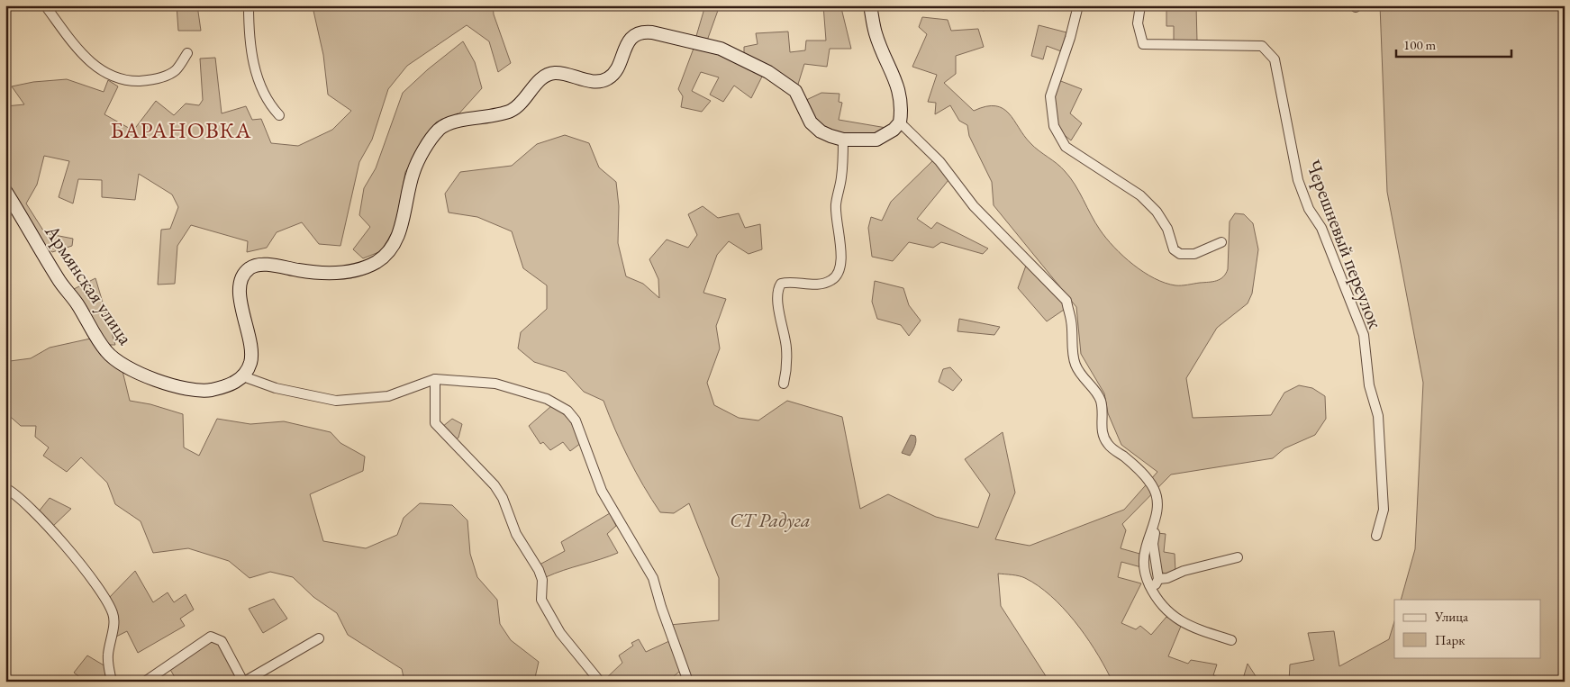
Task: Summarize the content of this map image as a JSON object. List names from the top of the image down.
{
  "streets": {
    "street": ["Черешневый переулок", "Армянская улица"]
  },
  "districts": ["БАРАНОВКА"],
  "parks": ["СТ Радуга"],
  "legend": ["Улица", "Парк"],
  "scale_bar": "100 m"
}
